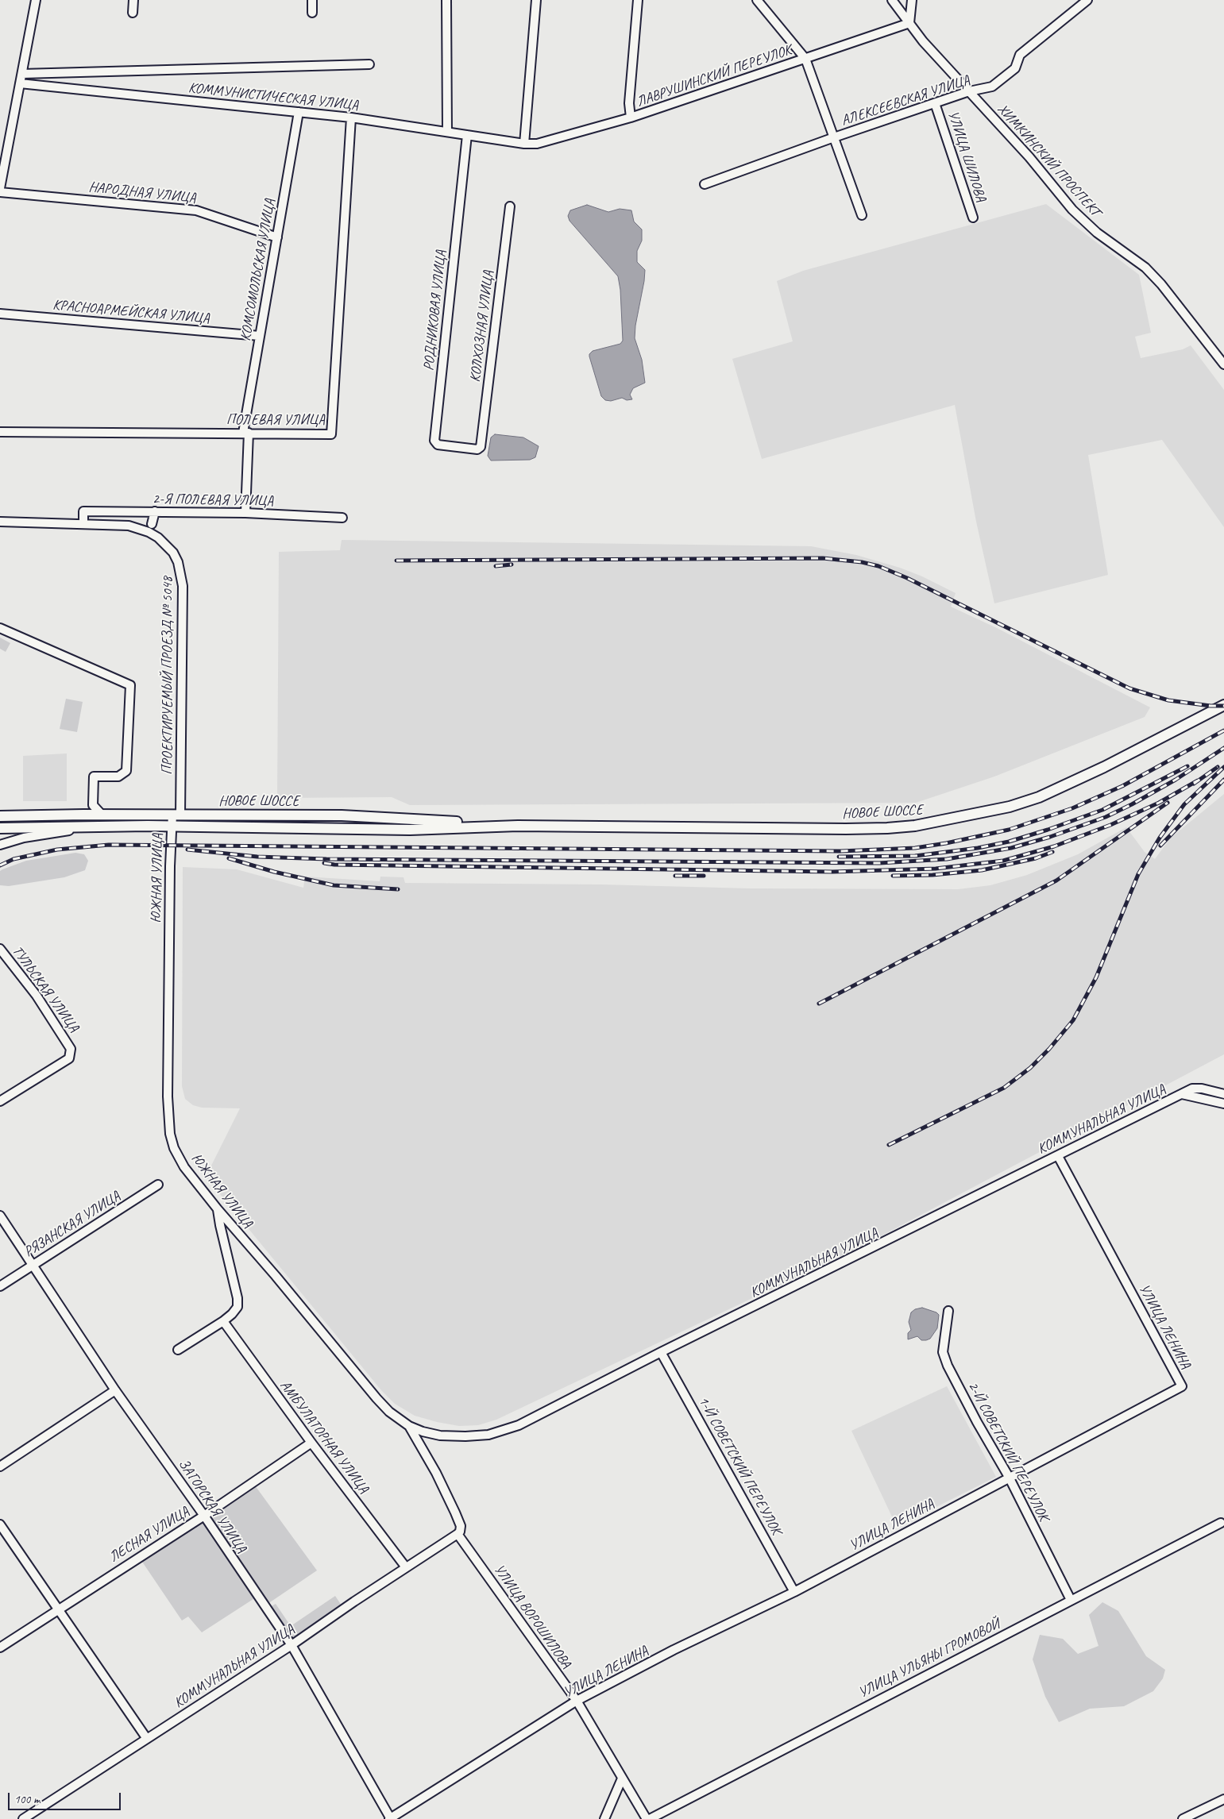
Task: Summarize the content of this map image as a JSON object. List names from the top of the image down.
{
  "streets": {
    "main road": ["НОВОЕ ШОССЕ"],
    "street": [
      "ЛАВРУШИНСКИЙ ПЕРЕУЛОК",
      "КОММУНИСТИЧЕСКАЯ УЛИЦА",
      "АЛЕКСЕЕВСКАЯ УЛИЦА",
      "УЛИЦА ШИЛОВА",
      "ХИМКИНСКИЙ ПРОСПЕКТ",
      "НАРОДНАЯ УЛИЦА",
      "КОМСОМОЛЬСКАЯ УЛИЦА",
      "РОДНИКОВАЯ УЛИЦА",
      "КРАСНОАРМЕЙСКАЯ УЛИЦА",
      "КОЛХОЗНАЯ УЛИЦА",
      "ПОЛЕВАЯ УЛИЦА",
      "2-Я ПОЛЕВАЯ УЛИЦА",
      "ПРОЕКТИРУЕМЫЙ ПРОЕЗД № 5048",
      "ЮЖНАЯ УЛИЦА",
      "ТУЛЬСКАЯ УЛИЦА",
      "КОММУНАЛЬНАЯ УЛИЦА",
      "РЯЗАНСКАЯ УЛИЦА",
      "УЛИЦА ЛЕНИНА",
      "АМБУЛАТОРНАЯ УЛИЦА",
      "2-Й СОВЕТСКИЙ ПЕРЕУЛОК",
      "1-Й СОВЕТСКИЙ ПЕРЕУЛОК",
      "ЗАГОРСКАЯ УЛИЦА",
      "ЛЕСНАЯ УЛИЦА",
      "УЛИЦА ВОРОШИЛОВА",
      "УЛИЦА УЛЬЯНЫ ГРОМОВОЙ"
    ]
  },
  "crossings": [
    ["ЛАВРУШИНСКИЙ ПЕРЕУЛОК", "КОММУНИСТИЧЕСКАЯ УЛИЦА"],
    ["ЛАВРУШИНСКИЙ ПЕРЕУЛОК", "ХИМКИНСКИЙ ПРОСПЕКТ"],
    ["КОММУНИСТИЧЕСКАЯ УЛИЦА", "КОМСОМОЛЬСКАЯ УЛИЦА"],
    ["КОММУНИСТИЧЕСКАЯ УЛИЦА", "РОДНИКОВАЯ УЛИЦА"],
    ["КОММУНИСТИЧЕСКАЯ УЛИЦА", "ПОЛЕВАЯ УЛИЦА"],
    ["АЛЕКСЕЕВСКАЯ УЛИЦА", "УЛИЦА ШИЛОВА"],
    ["АЛЕКСЕЕВСКАЯ УЛИЦА", "ХИМКИНСКИЙ ПРОСПЕКТ"],
    ["НАРОДНАЯ УЛИЦА", "КОМСОМОЛЬСКАЯ УЛИЦА"],
    ["КОМСОМОЛЬСКАЯ УЛИЦА", "КРАСНОАРМЕЙСКАЯ УЛИЦА"],
    ["КОМСОМОЛЬСКАЯ УЛИЦА", "ПОЛЕВАЯ УЛИЦА"],
    ["КОМСОМОЛЬСКАЯ УЛИЦА", "2-Я ПОЛЕВАЯ УЛИЦА"],
    ["РОДНИКОВАЯ УЛИЦА", "КОЛХОЗНАЯ УЛИЦА"],
    ["2-Я ПОЛЕВАЯ УЛИЦА", "ПРОЕКТИРУЕМЫЙ ПРОЕЗД № 5048"],
    ["ПРОЕКТИРУЕМЫЙ ПРОЕЗД № 5048", "НОВОЕ ШОССЕ"],
    ["ПРОЕКТИРУЕМЫЙ ПРОЕЗД № 5048", "ЮЖНАЯ УЛИЦА"],
    ["НОВОЕ ШОССЕ", "ЮЖНАЯ УЛИЦА"],
    ["ЮЖНАЯ УЛИЦА", "КОММУНАЛЬНАЯ УЛИЦА"],
    ["КОММУНАЛЬНАЯ УЛИЦА", "УЛИЦА ЛЕНИНА"],
    ["КОММУНАЛЬНАЯ УЛИЦА", "АМБУЛАТОРНАЯ УЛИЦА"],
    ["КОММУНАЛЬНАЯ УЛИЦА", "1-Й СОВЕТСКИЙ ПЕРЕУЛОК"],
    ["КОММУНАЛЬНАЯ УЛИЦА", "ЗАГОРСКАЯ УЛИЦА"],
    ["КОММУНАЛЬНАЯ УЛИЦА", "УЛИЦА ВОРОШИЛОВА"],
    ["РЯЗАНСКАЯ УЛИЦА", "ЗАГОРСКАЯ УЛИЦА"],
    ["УЛИЦА ЛЕНИНА", "2-Й СОВЕТСКИЙ ПЕРЕУЛОК"],
    ["УЛИЦА ЛЕНИНА", "1-Й СОВЕТСКИЙ ПЕРЕУЛОК"],
    ["УЛИЦА ЛЕНИНА", "ЗАГОРСКАЯ УЛИЦА"],
    ["УЛИЦА ЛЕНИНА", "УЛИЦА ВОРОШИЛОВА"],
    ["АМБУЛАТОРНАЯ УЛИЦА", "ЛЕСНАЯ УЛИЦА"],
    ["2-Й СОВЕТСКИЙ ПЕРЕУЛОК", "УЛИЦА УЛЬЯНЫ ГРОМОВОЙ"],
    ["ЗАГОРСКАЯ УЛИЦА", "ЛЕСНАЯ УЛИЦА"],
    ["УЛИЦА ВОРОШИЛОВА", "УЛИЦА УЛЬЯНЫ ГРОМОВОЙ"]
  ],
  "scale_bar": "100 m"
}
